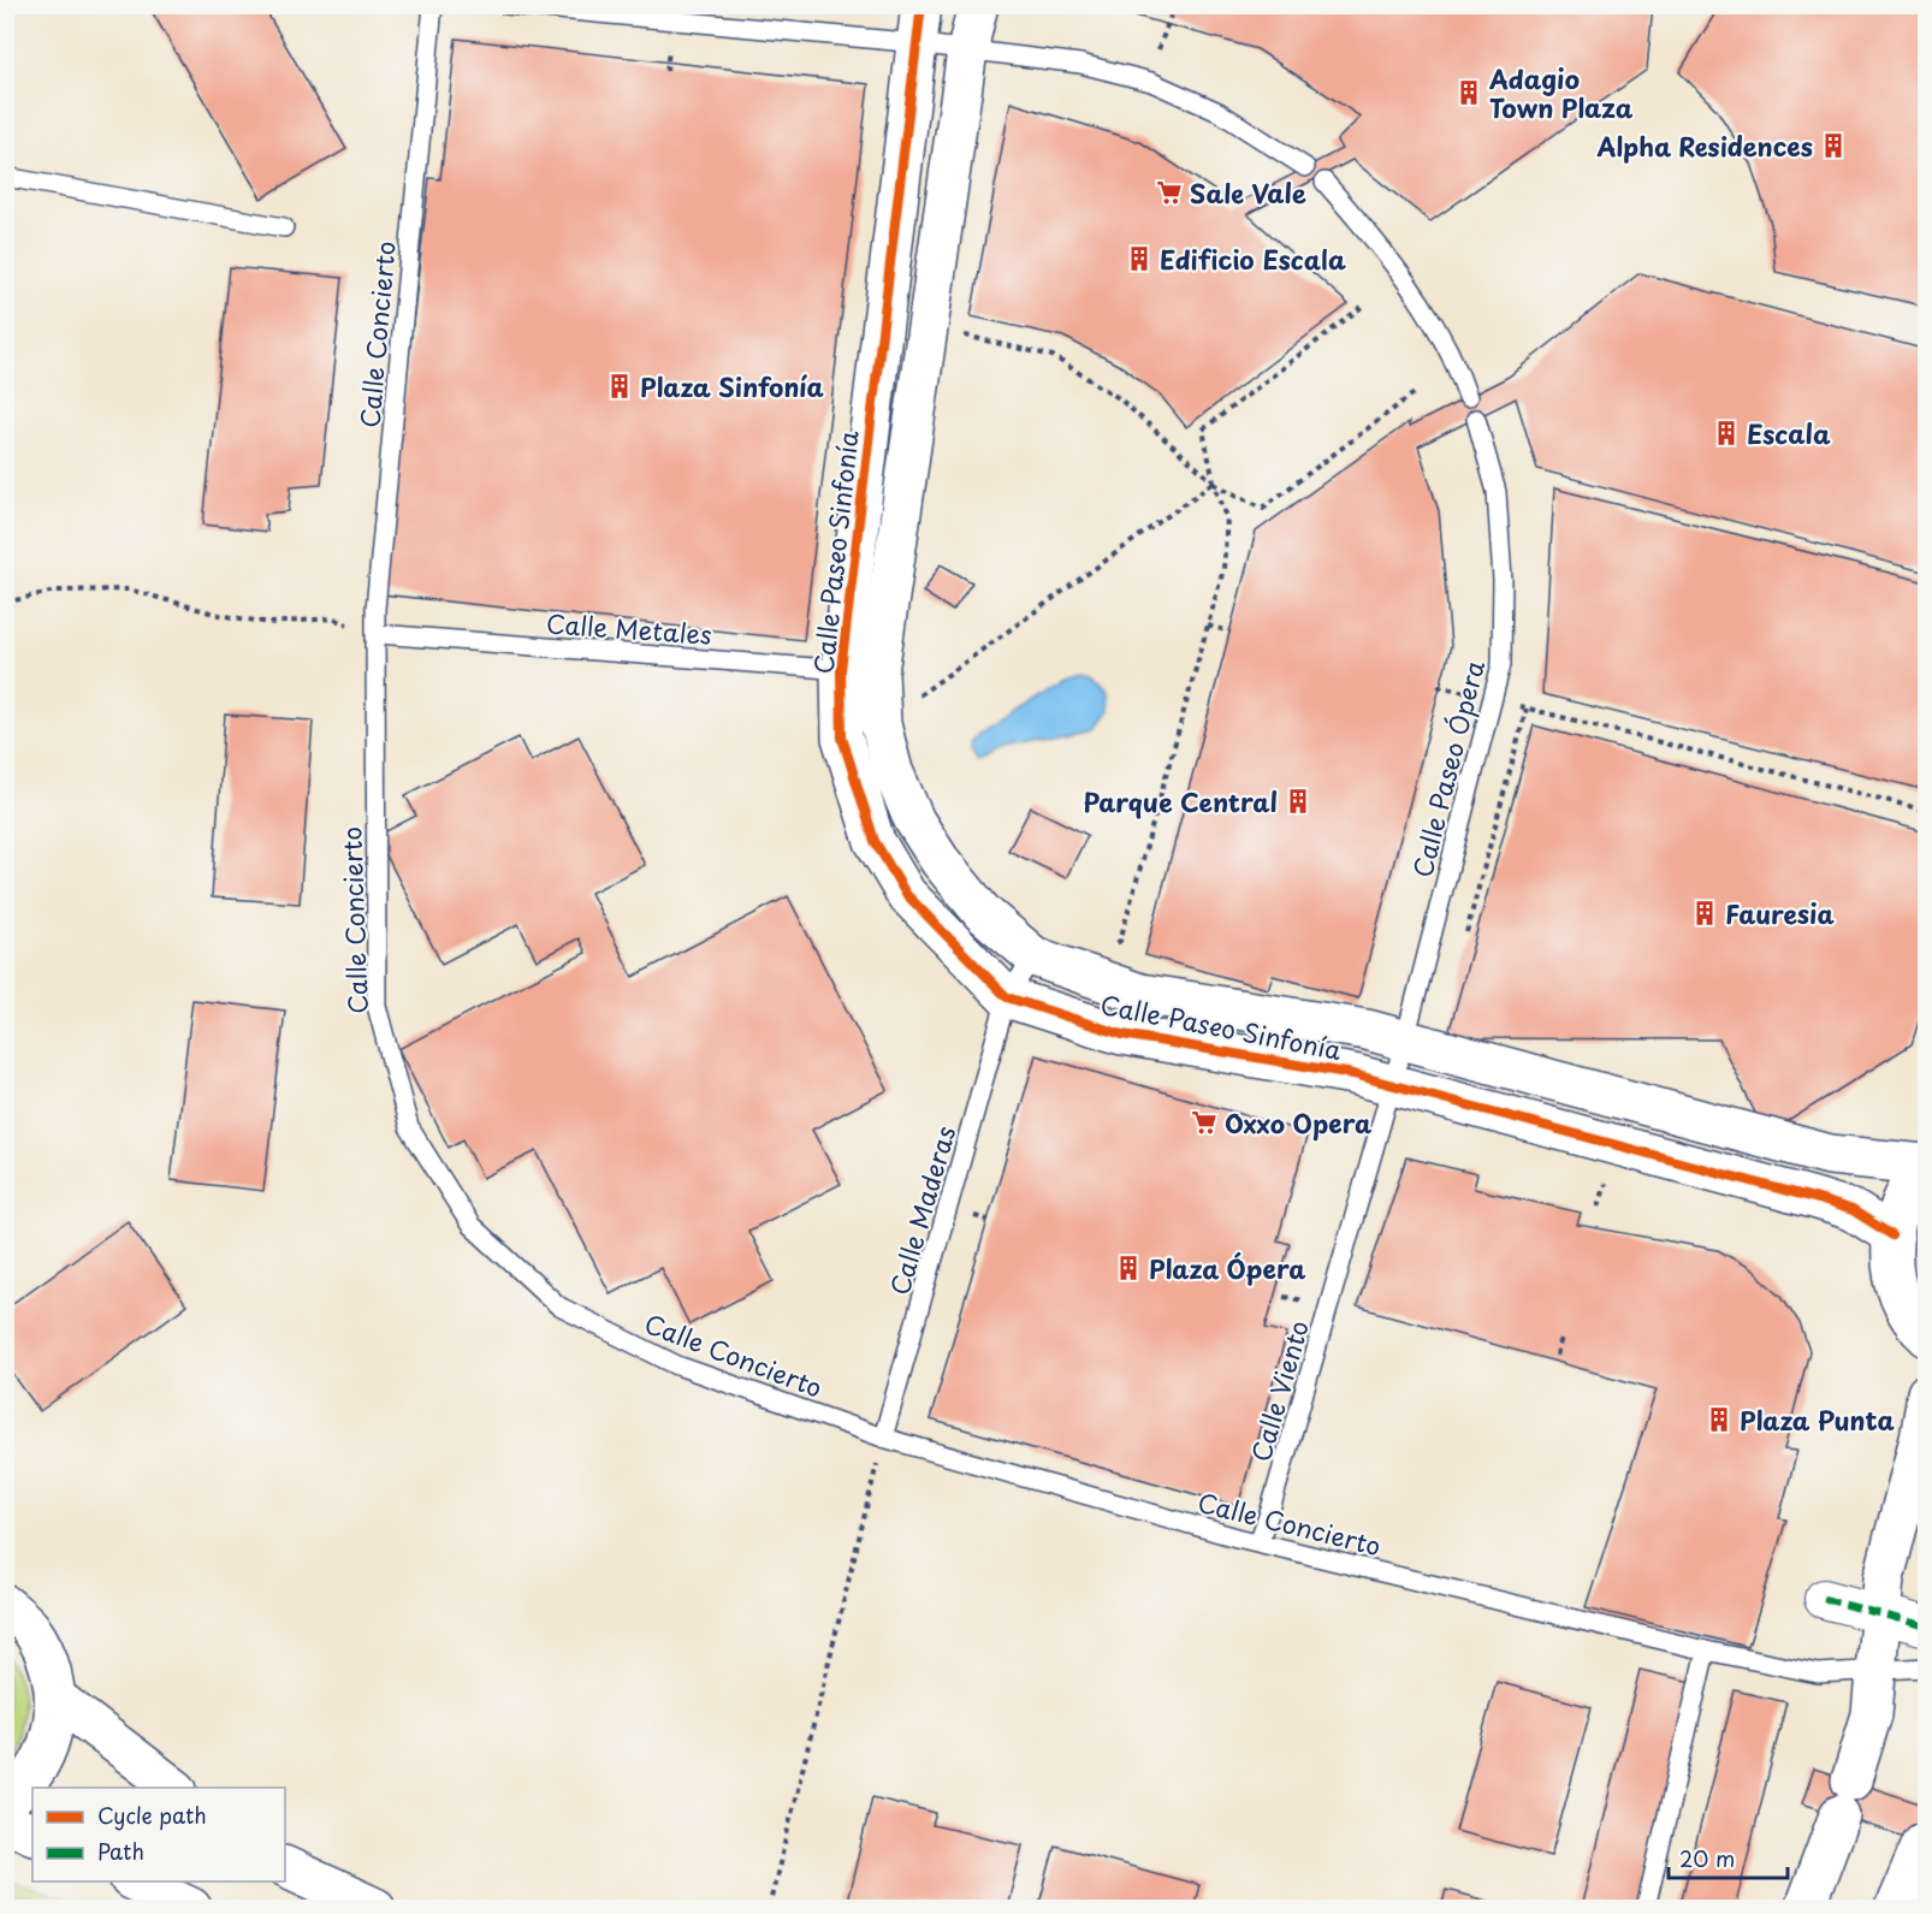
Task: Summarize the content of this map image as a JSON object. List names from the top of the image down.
{
  "streets": {
    "street": ["Calle Paseo Sinfonía"],
    "lane": [
      "Calle Concierto",
      "Calle Metales",
      "Calle Paseo Ópera",
      "Calle Maderas",
      "Calle Viento"
    ]
  },
  "crossings": [
    ["Calle Concierto", "Calle Metales"],
    ["Calle Concierto", "Calle Maderas"],
    ["Calle Concierto", "Calle Viento"],
    ["Calle Paseo Sinfonía", "Calle Metales"],
    ["Calle Paseo Sinfonía", "Calle Paseo Ópera"],
    ["Calle Paseo Sinfonía", "Calle Maderas"],
    ["Calle Paseo Sinfonía", "Calle Viento"],
    ["Calle Paseo Ópera", "Calle Viento"]
  ],
  "places": {
    "building": [
      "Adagio Town Plaza",
      "Alpha Residences",
      "Edificio Escala",
      "Plaza Sinfonía",
      "Escala",
      "Parque Central",
      "Fauresia",
      "Plaza Ópera",
      "Plaza Punta"
    ],
    "supermarket": ["Sale Vale", "Oxxo Opera"]
  },
  "legend": ["Cycle path", "Path"],
  "scale_bar": "20 m"
}
